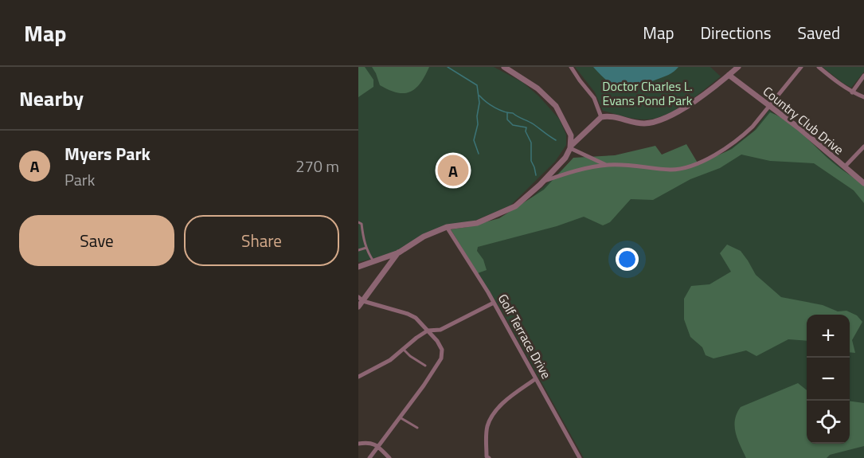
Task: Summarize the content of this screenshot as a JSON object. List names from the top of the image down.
{
  "streets": {
    "street": ["Country Club Drive", "Golf Terrace Drive"]
  },
  "parks": ["Doctor Charles L. Evans Pond Park"],
  "page": {
    "header": "Map",
    "nav": ["Map", "Directions", "Saved"],
    "heading": "Nearby",
    "list": [
      {
        "mark": "A",
        "name": "Myers Park",
        "note": "Park",
        "value": "270 m"
      }
    ],
    "pins": "A",
    "buttons": ["Save", "Share"],
    "map_buttons": ["+", "−"]
  }
}
